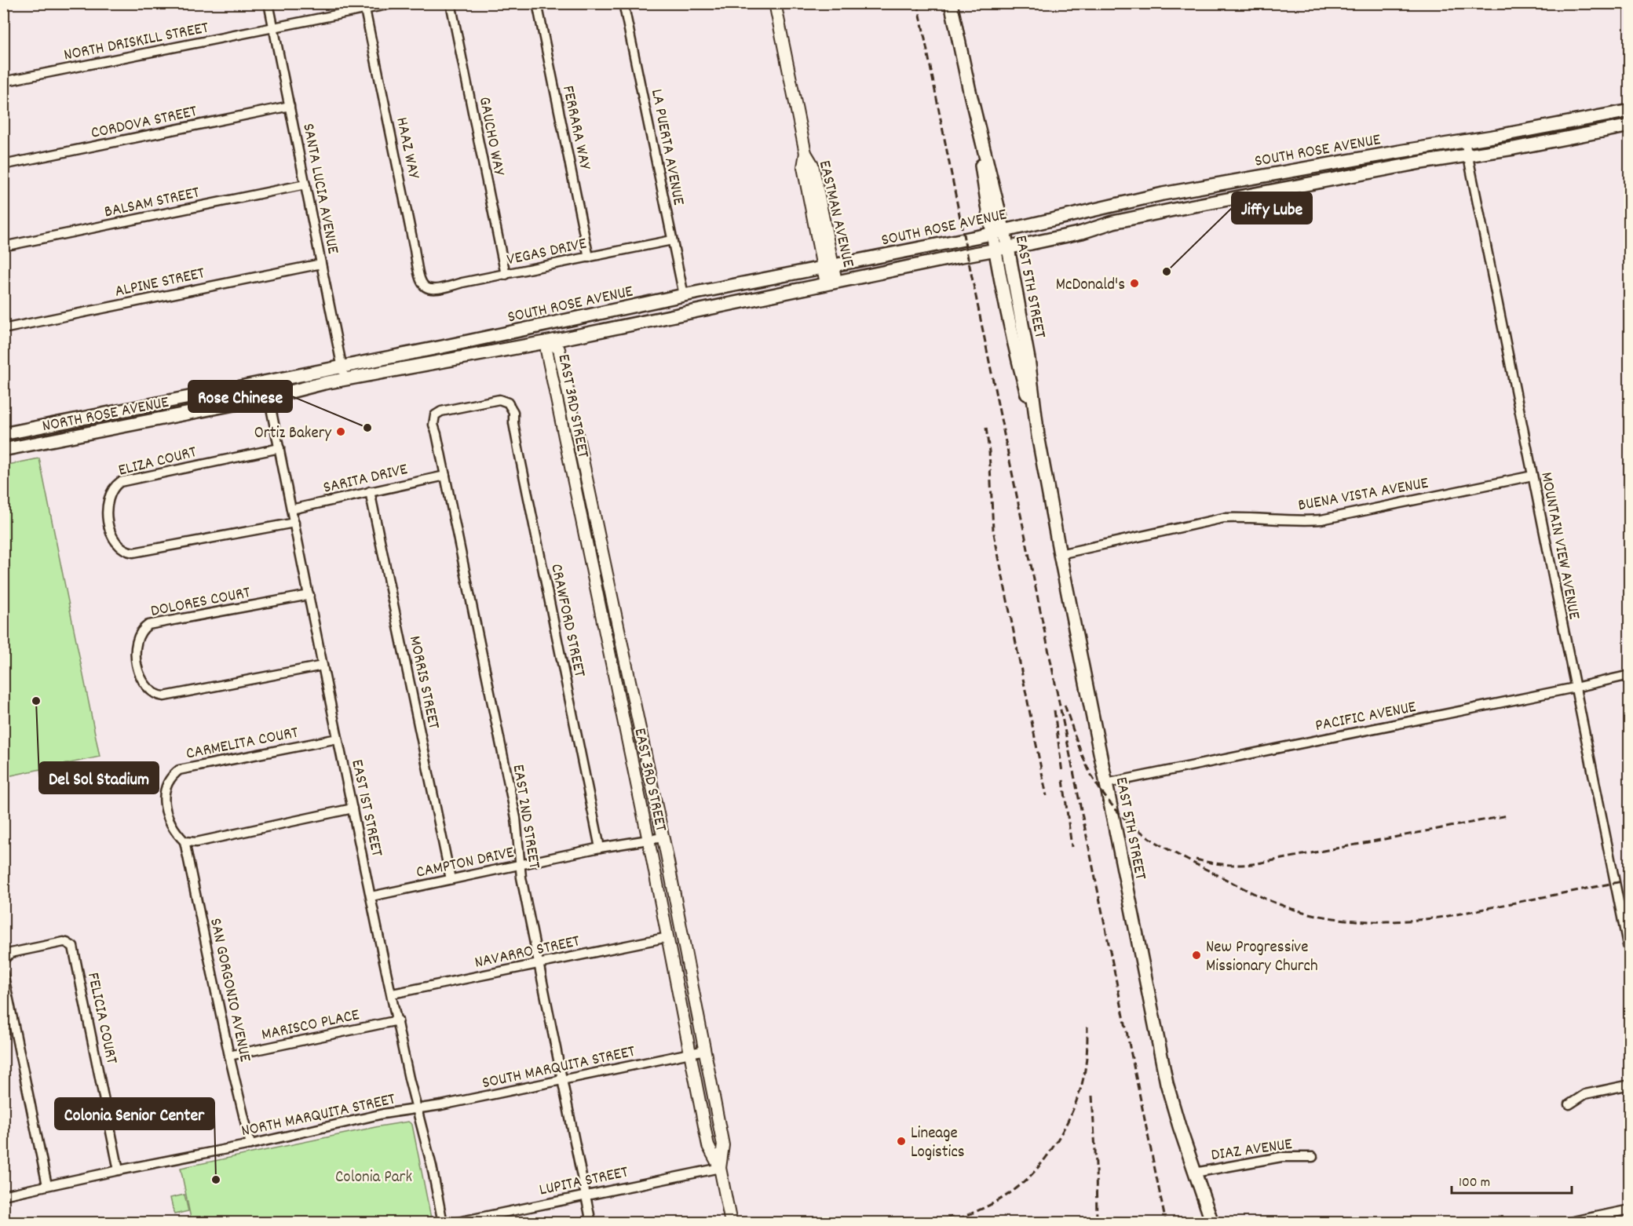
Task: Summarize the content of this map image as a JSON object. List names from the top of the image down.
{
  "streets": {
    "main road": ["SOUTH ROSE AVENUE", "EAST 5TH STREET", "NORTH ROSE AVENUE"],
    "street": [
      "NORTH DRISKILL STREET",
      "CORDOVA STREET",
      "FERRARA WAY",
      "GAUCHO WAY",
      "LA PUERTA AVENUE",
      "HAAZ WAY",
      "SANTA LUCIA AVENUE",
      "BALSAM STREET",
      "EASTMAN AVENUE",
      "VEGAS DRIVE",
      "ALPINE STREET",
      "EAST 3RD STREET",
      "ELIZA COURT",
      "SARITA DRIVE",
      "BUENA VISTA AVENUE",
      "MOUNTAIN VIEW AVENUE",
      "DOLORES COURT",
      "CRAWFORD STREET",
      "MORRIS STREET",
      "PACIFIC AVENUE",
      "CARMELITA COURT",
      "EAST 1ST STREET",
      "EAST 2ND STREET",
      "CAMPTON DRIVE",
      "NAVARRO STREET",
      "SAN GORGONIO AVENUE",
      "FELICIA COURT",
      "MARISCO PLACE",
      "SOUTH MARQUITA STREET",
      "NORTH MARQUITA STREET",
      "DIAZ AVENUE",
      "LUPITA STREET"
    ]
  },
  "crossings": [
    ["NORTH DRISKILL STREET", "HAAZ WAY"],
    ["NORTH DRISKILL STREET", "SANTA LUCIA AVENUE"],
    ["CORDOVA STREET", "SANTA LUCIA AVENUE"],
    ["FERRARA WAY", "VEGAS DRIVE"],
    ["GAUCHO WAY", "VEGAS DRIVE"],
    ["LA PUERTA AVENUE", "SOUTH ROSE AVENUE"],
    ["LA PUERTA AVENUE", "VEGAS DRIVE"],
    ["HAAZ WAY", "VEGAS DRIVE"],
    ["SOUTH ROSE AVENUE", "SANTA LUCIA AVENUE"],
    ["SOUTH ROSE AVENUE", "EASTMAN AVENUE"],
    ["SOUTH ROSE AVENUE", "EAST 5TH STREET"],
    ["SOUTH ROSE AVENUE", "EAST 3RD STREET"],
    ["SOUTH ROSE AVENUE", "NORTH ROSE AVENUE"],
    ["SOUTH ROSE AVENUE", "MOUNTAIN VIEW AVENUE"],
    ["SOUTH ROSE AVENUE", "EAST 1ST STREET"],
    ["SANTA LUCIA AVENUE", "BALSAM STREET"],
    ["SANTA LUCIA AVENUE", "ALPINE STREET"],
    ["EAST 5TH STREET", "BUENA VISTA AVENUE"],
    ["EAST 5TH STREET", "PACIFIC AVENUE"],
    ["EAST 5TH STREET", "DIAZ AVENUE"],
    ["EAST 3RD STREET", "CAMPTON DRIVE"],
    ["EAST 3RD STREET", "NAVARRO STREET"],
    ["EAST 3RD STREET", "SOUTH MARQUITA STREET"],
    ["EAST 3RD STREET", "LUPITA STREET"],
    ["NORTH ROSE AVENUE", "EAST 1ST STREET"],
    ["ELIZA COURT", "EAST 1ST STREET"],
    ["SARITA DRIVE", "MORRIS STREET"],
    ["SARITA DRIVE", "EAST 1ST STREET"],
    ["SARITA DRIVE", "EAST 2ND STREET"],
    ["BUENA VISTA AVENUE", "MOUNTAIN VIEW AVENUE"],
    ["MOUNTAIN VIEW AVENUE", "PACIFIC AVENUE"],
    ["DOLORES COURT", "EAST 1ST STREET"],
    ["CRAWFORD STREET", "EAST 2ND STREET"],
    ["CRAWFORD STREET", "CAMPTON DRIVE"],
    ["MORRIS STREET", "CAMPTON DRIVE"],
    ["CARMELITA COURT", "EAST 1ST STREET"],
    ["CARMELITA COURT", "SAN GORGONIO AVENUE"],
    ["EAST 1ST STREET", "CAMPTON DRIVE"],
    ["EAST 1ST STREET", "NAVARRO STREET"],
    ["EAST 1ST STREET", "MARISCO PLACE"],
    ["EAST 1ST STREET", "SOUTH MARQUITA STREET"],
    ["EAST 1ST STREET", "NORTH MARQUITA STREET"],
    ["EAST 2ND STREET", "CAMPTON DRIVE"],
    ["EAST 2ND STREET", "NAVARRO STREET"],
    ["EAST 2ND STREET", "SOUTH MARQUITA STREET"],
    ["EAST 2ND STREET", "LUPITA STREET"],
    ["SAN GORGONIO AVENUE", "MARISCO PLACE"],
    ["SAN GORGONIO AVENUE", "NORTH MARQUITA STREET"],
    ["FELICIA COURT", "NORTH MARQUITA STREET"],
    ["SOUTH MARQUITA STREET", "NORTH MARQUITA STREET"]
  ],
  "parks": ["Colonia Park"],
  "places": [
    "Jiffy Lube",
    "McDonald's",
    "Rose Chinese",
    "Ortiz Bakery",
    "Del Sol Stadium",
    "New Progressive Missionary Church",
    "Lineage Logistics",
    "Colonia Senior Center"
  ],
  "scale_bar": "100 m"
}
